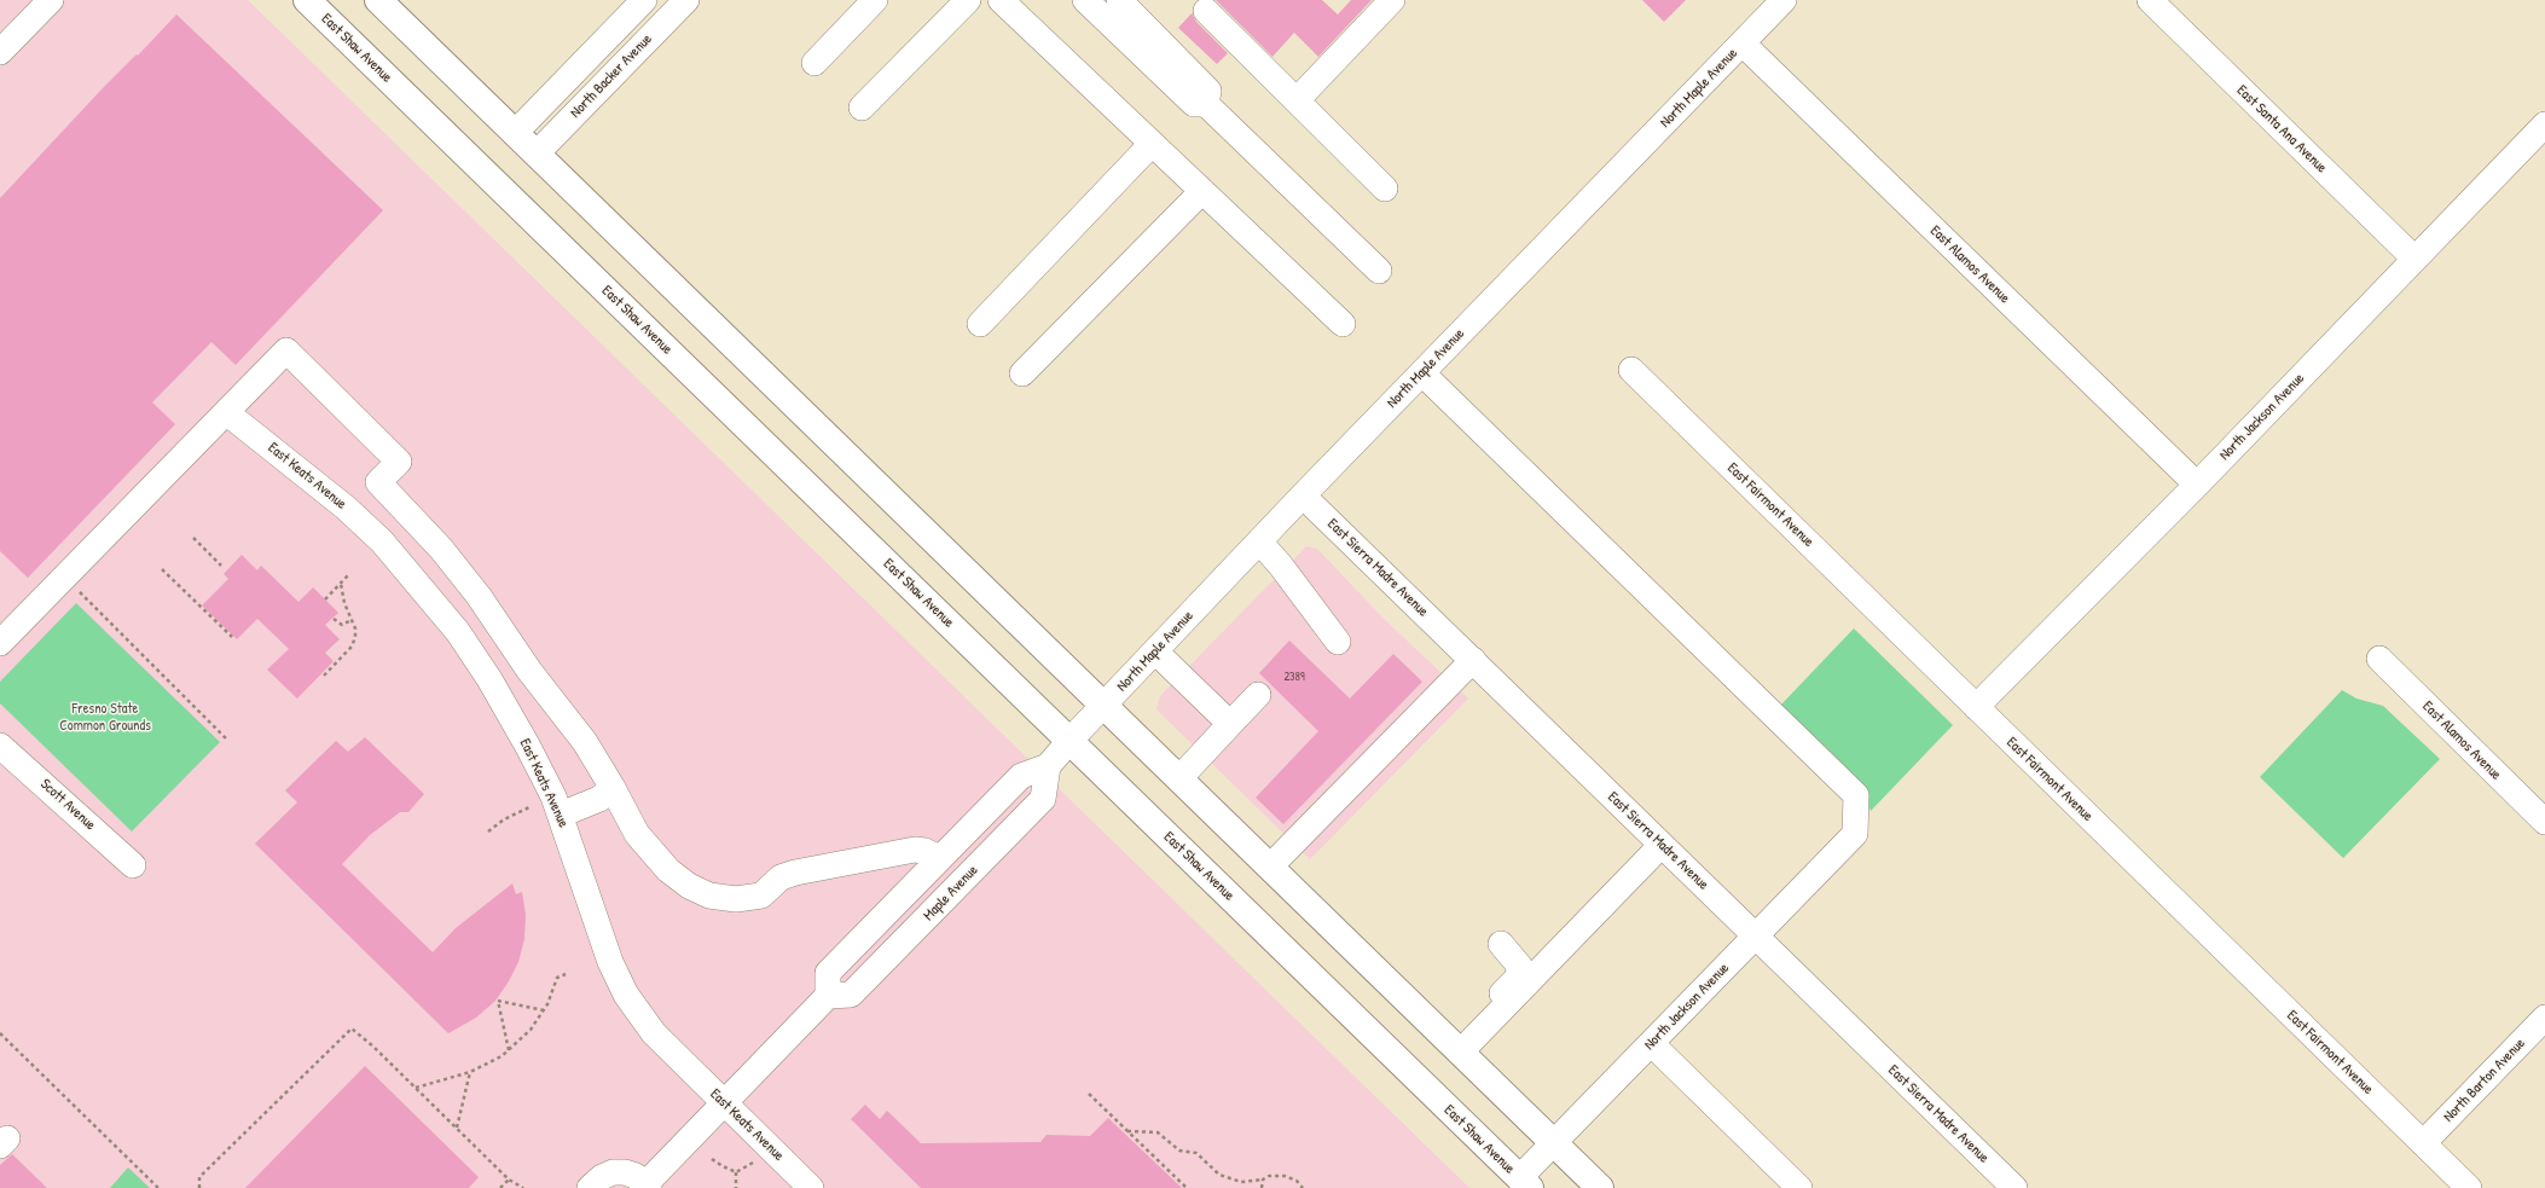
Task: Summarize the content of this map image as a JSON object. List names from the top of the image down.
{
  "streets": {
    "main road": ["East Shaw Avenue"],
    "street": [
      "North Backer Avenue",
      "North Maple Avenue",
      "East Santa Ana Avenue",
      "East Alamos Avenue",
      "North Jackson Avenue",
      "East Keats Avenue",
      "East Fairmont Avenue",
      "East Sierra Madre Avenue",
      "Scott Avenue",
      "Maple Avenue",
      "North Barton Avenue"
    ]
  },
  "crossings": [
    ["East Shaw Avenue", "North Maple Avenue"],
    ["East Shaw Avenue", "North Jackson Avenue"],
    ["East Shaw Avenue", "Maple Avenue"],
    ["North Maple Avenue", "East Alamos Avenue"],
    ["North Maple Avenue", "North Jackson Avenue"],
    ["North Maple Avenue", "East Sierra Madre Avenue"],
    ["North Maple Avenue", "Maple Avenue"],
    ["East Santa Ana Avenue", "North Jackson Avenue"],
    ["East Alamos Avenue", "North Jackson Avenue"],
    ["North Jackson Avenue", "East Fairmont Avenue"],
    ["North Jackson Avenue", "East Sierra Madre Avenue"],
    ["East Fairmont Avenue", "North Barton Avenue"]
  ],
  "parks": ["Fresno State Common Grounds"],
  "house_numbers": ["2389"]
}
